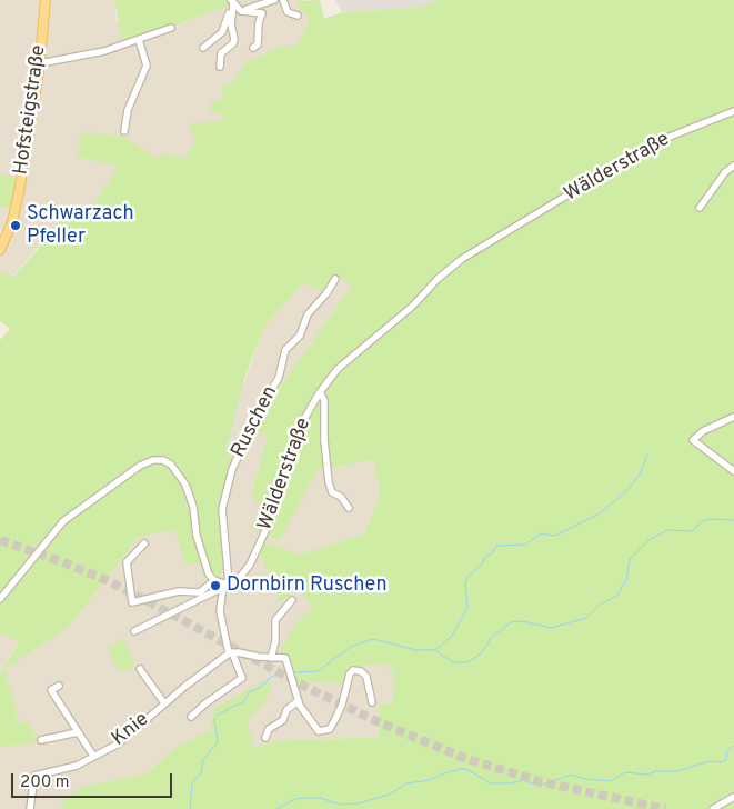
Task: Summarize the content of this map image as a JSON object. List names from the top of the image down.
{
  "streets": {
    "main road": ["Hofsteigstraße"],
    "street": ["Wälderstraße", "Ruschen", "Knie"]
  },
  "crossings": [
    ["Wälderstraße", "Ruschen"]
  ],
  "places": ["Schwarzach Pfeller", "Dornbirn Ruschen"],
  "scale_bar": "200 m"
}
